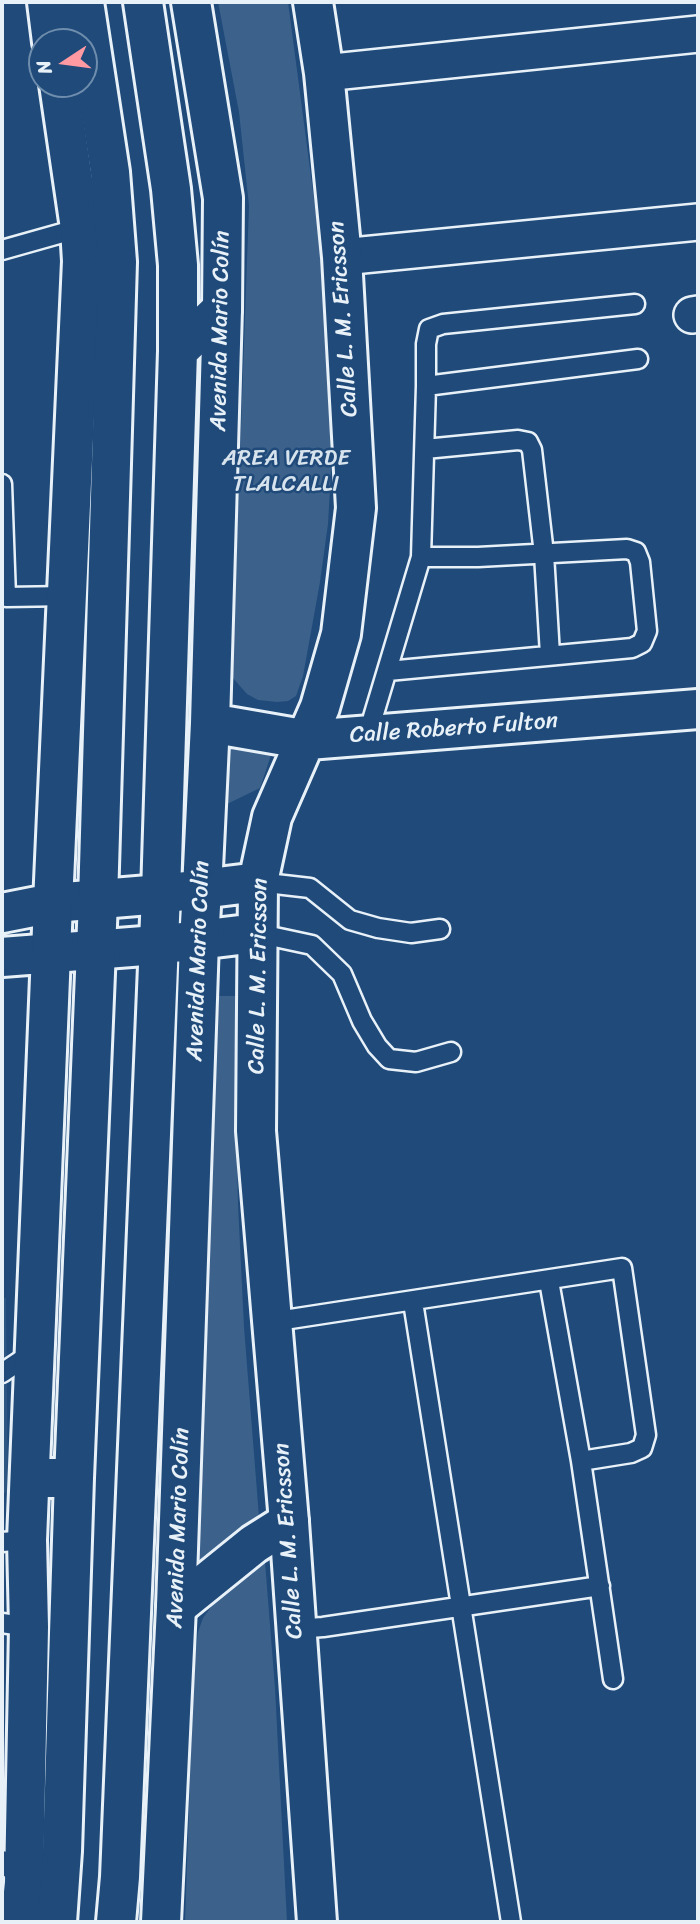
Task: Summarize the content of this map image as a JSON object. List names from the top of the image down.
{
  "streets": {
    "main road": ["Calle L. M. Ericsson", "Avenida Mario Colín", "Calle Roberto Fulton"]
  },
  "crossings": [
    ["Calle L. M. Ericsson", "Calle Roberto Fulton"],
    ["Avenida Mario Colín", "Calle Roberto Fulton"]
  ],
  "parks": ["AREA VERDE TLALCALLI"],
  "north": "left"
}
